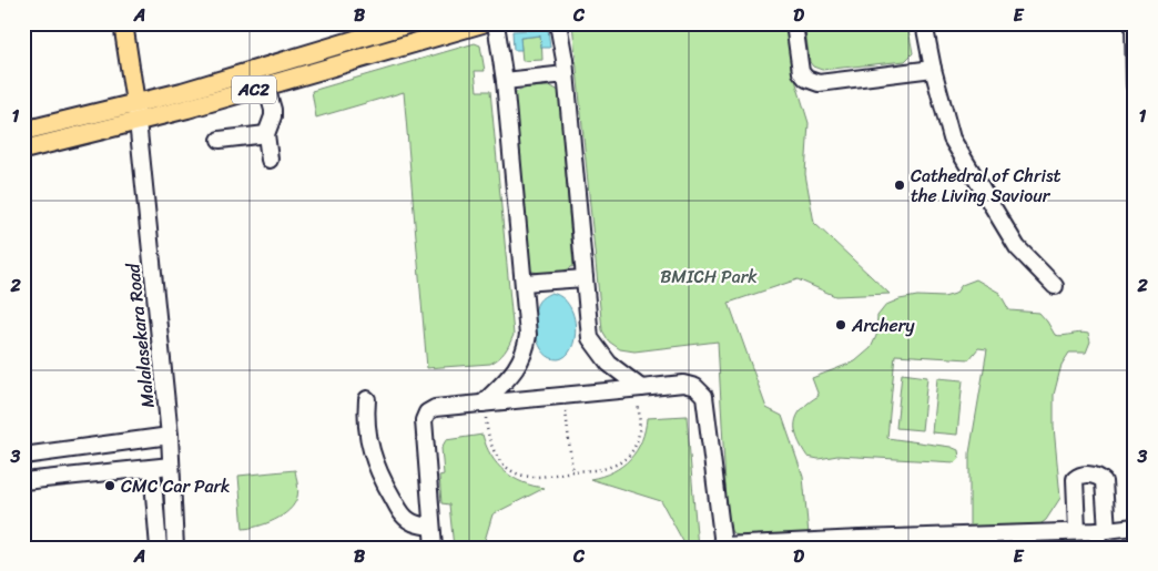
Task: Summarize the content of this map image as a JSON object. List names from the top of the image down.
{
  "streets": {
    "main road": ["AC2"],
    "street": ["Malalasekara Road"]
  },
  "crossings": [
    ["AC2", "Malalasekara Road"]
  ],
  "parks": ["BMICH Park"],
  "places": ["Cathedral of Christ the Living Saviour", "Archery", "CMC Car Park"],
  "grid": {
    "columns": [
      "A",
      "B",
      "C",
      "D",
      "E"
    ],
    "rows": ["1", "2", "3"]
  }
}
